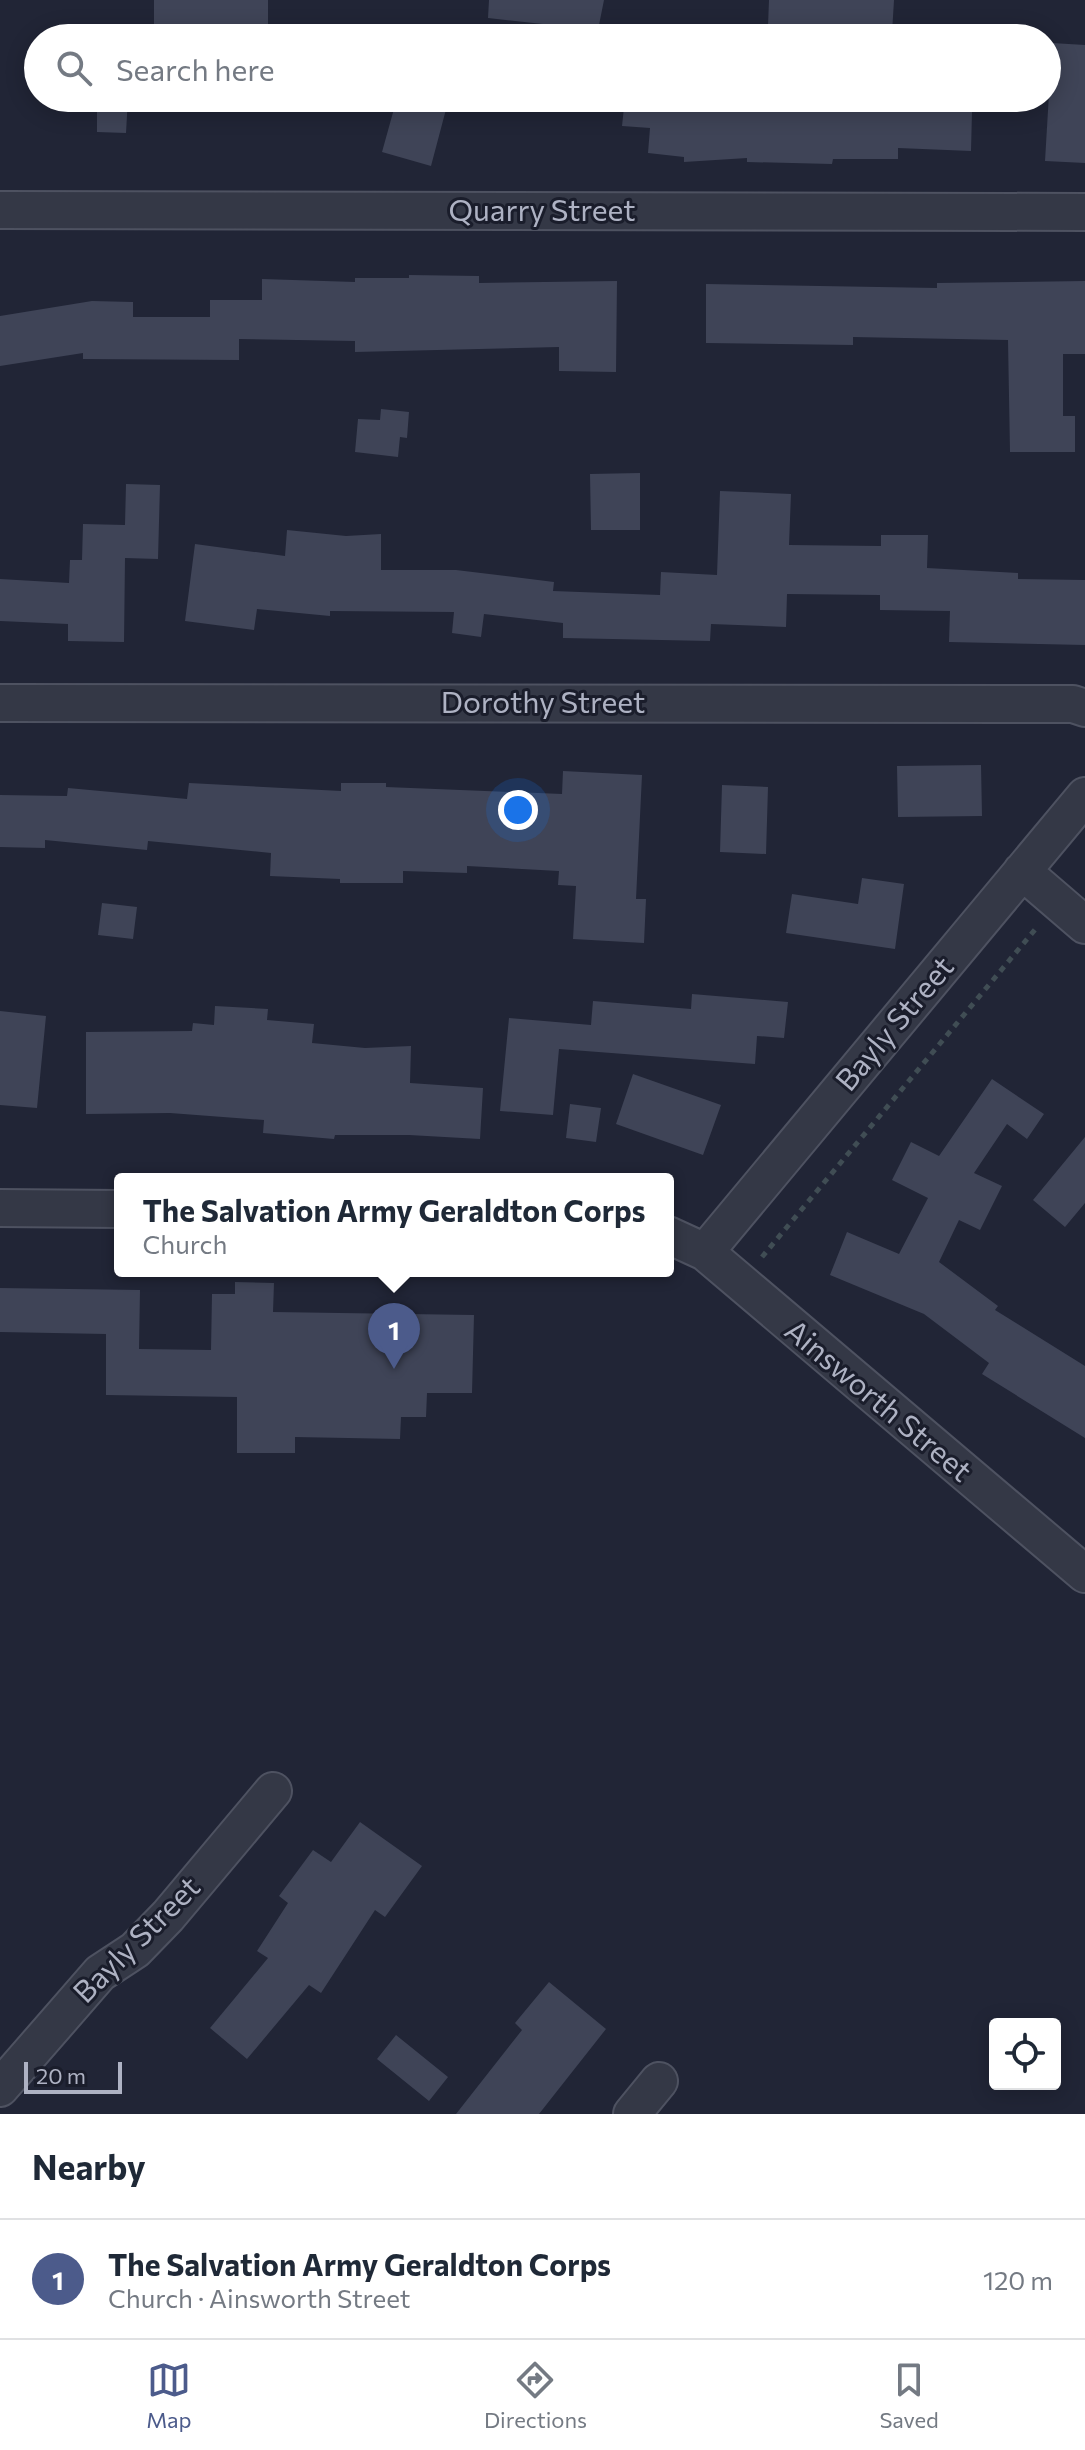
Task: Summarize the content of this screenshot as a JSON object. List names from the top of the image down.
{
  "streets": {
    "street": [
      "Quarry Street",
      "Dorothy Street",
      "Bayly Street",
      "Ainsworth Street"
    ]
  },
  "crossings": [
    ["Bayly Street", "Ainsworth Street"]
  ],
  "scale_bar": "20 m",
  "page": {
    "search": "Search here",
    "popup": ["The Salvation Army Geraldton Corps", "Church"],
    "pins": "1",
    "scale": "20 m",
    "heading": "Nearby",
    "list": [
      {
        "mark": "1",
        "name": "The Salvation Army Geraldton Corps",
        "note": "Church · Ainsworth Street",
        "value": "120 m"
      }
    ],
    "nav": ["Map", "Directions", "Saved"]
  }
}
